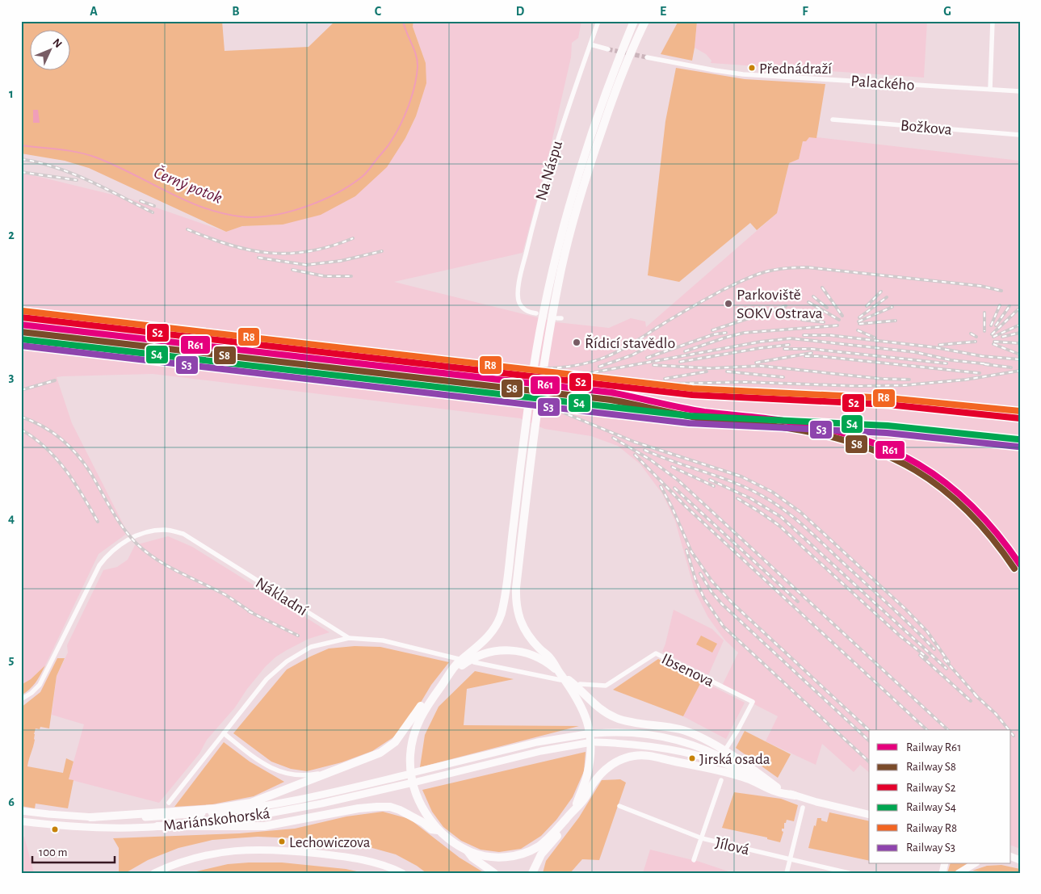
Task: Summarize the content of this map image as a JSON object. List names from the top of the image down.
{
  "streets": {
    "main road": ["Mariánskohorská"],
    "street": [
      "Palackého",
      "Božkova",
      "Na Náspu",
      "Nákladní",
      "Ibsenova",
      "Jílová"
    ]
  },
  "water": ["Černý potok"],
  "places": [
    "Přednádraží",
    "Parkoviště SOKV Ostrava",
    "Řídicí stavědlo",
    "Jirská osada",
    "Lechowiczova"
  ],
  "lines": [
    "rail line R8",
    "rail line S2",
    "rail line R61",
    "rail line S8",
    "rail line S4",
    "rail line S3"
  ],
  "legend": [
    "Railway R61",
    "Railway S8",
    "Railway S2",
    "Railway S4",
    "Railway R8",
    "Railway S3"
  ],
  "scale_bar": "100 m",
  "north": "top right",
  "grid": {
    "columns": [
      "A",
      "B",
      "C",
      "D",
      "E",
      "F",
      "G"
    ],
    "rows": [
      "1",
      "2",
      "3",
      "4",
      "5",
      "6"
    ]
  }
}
